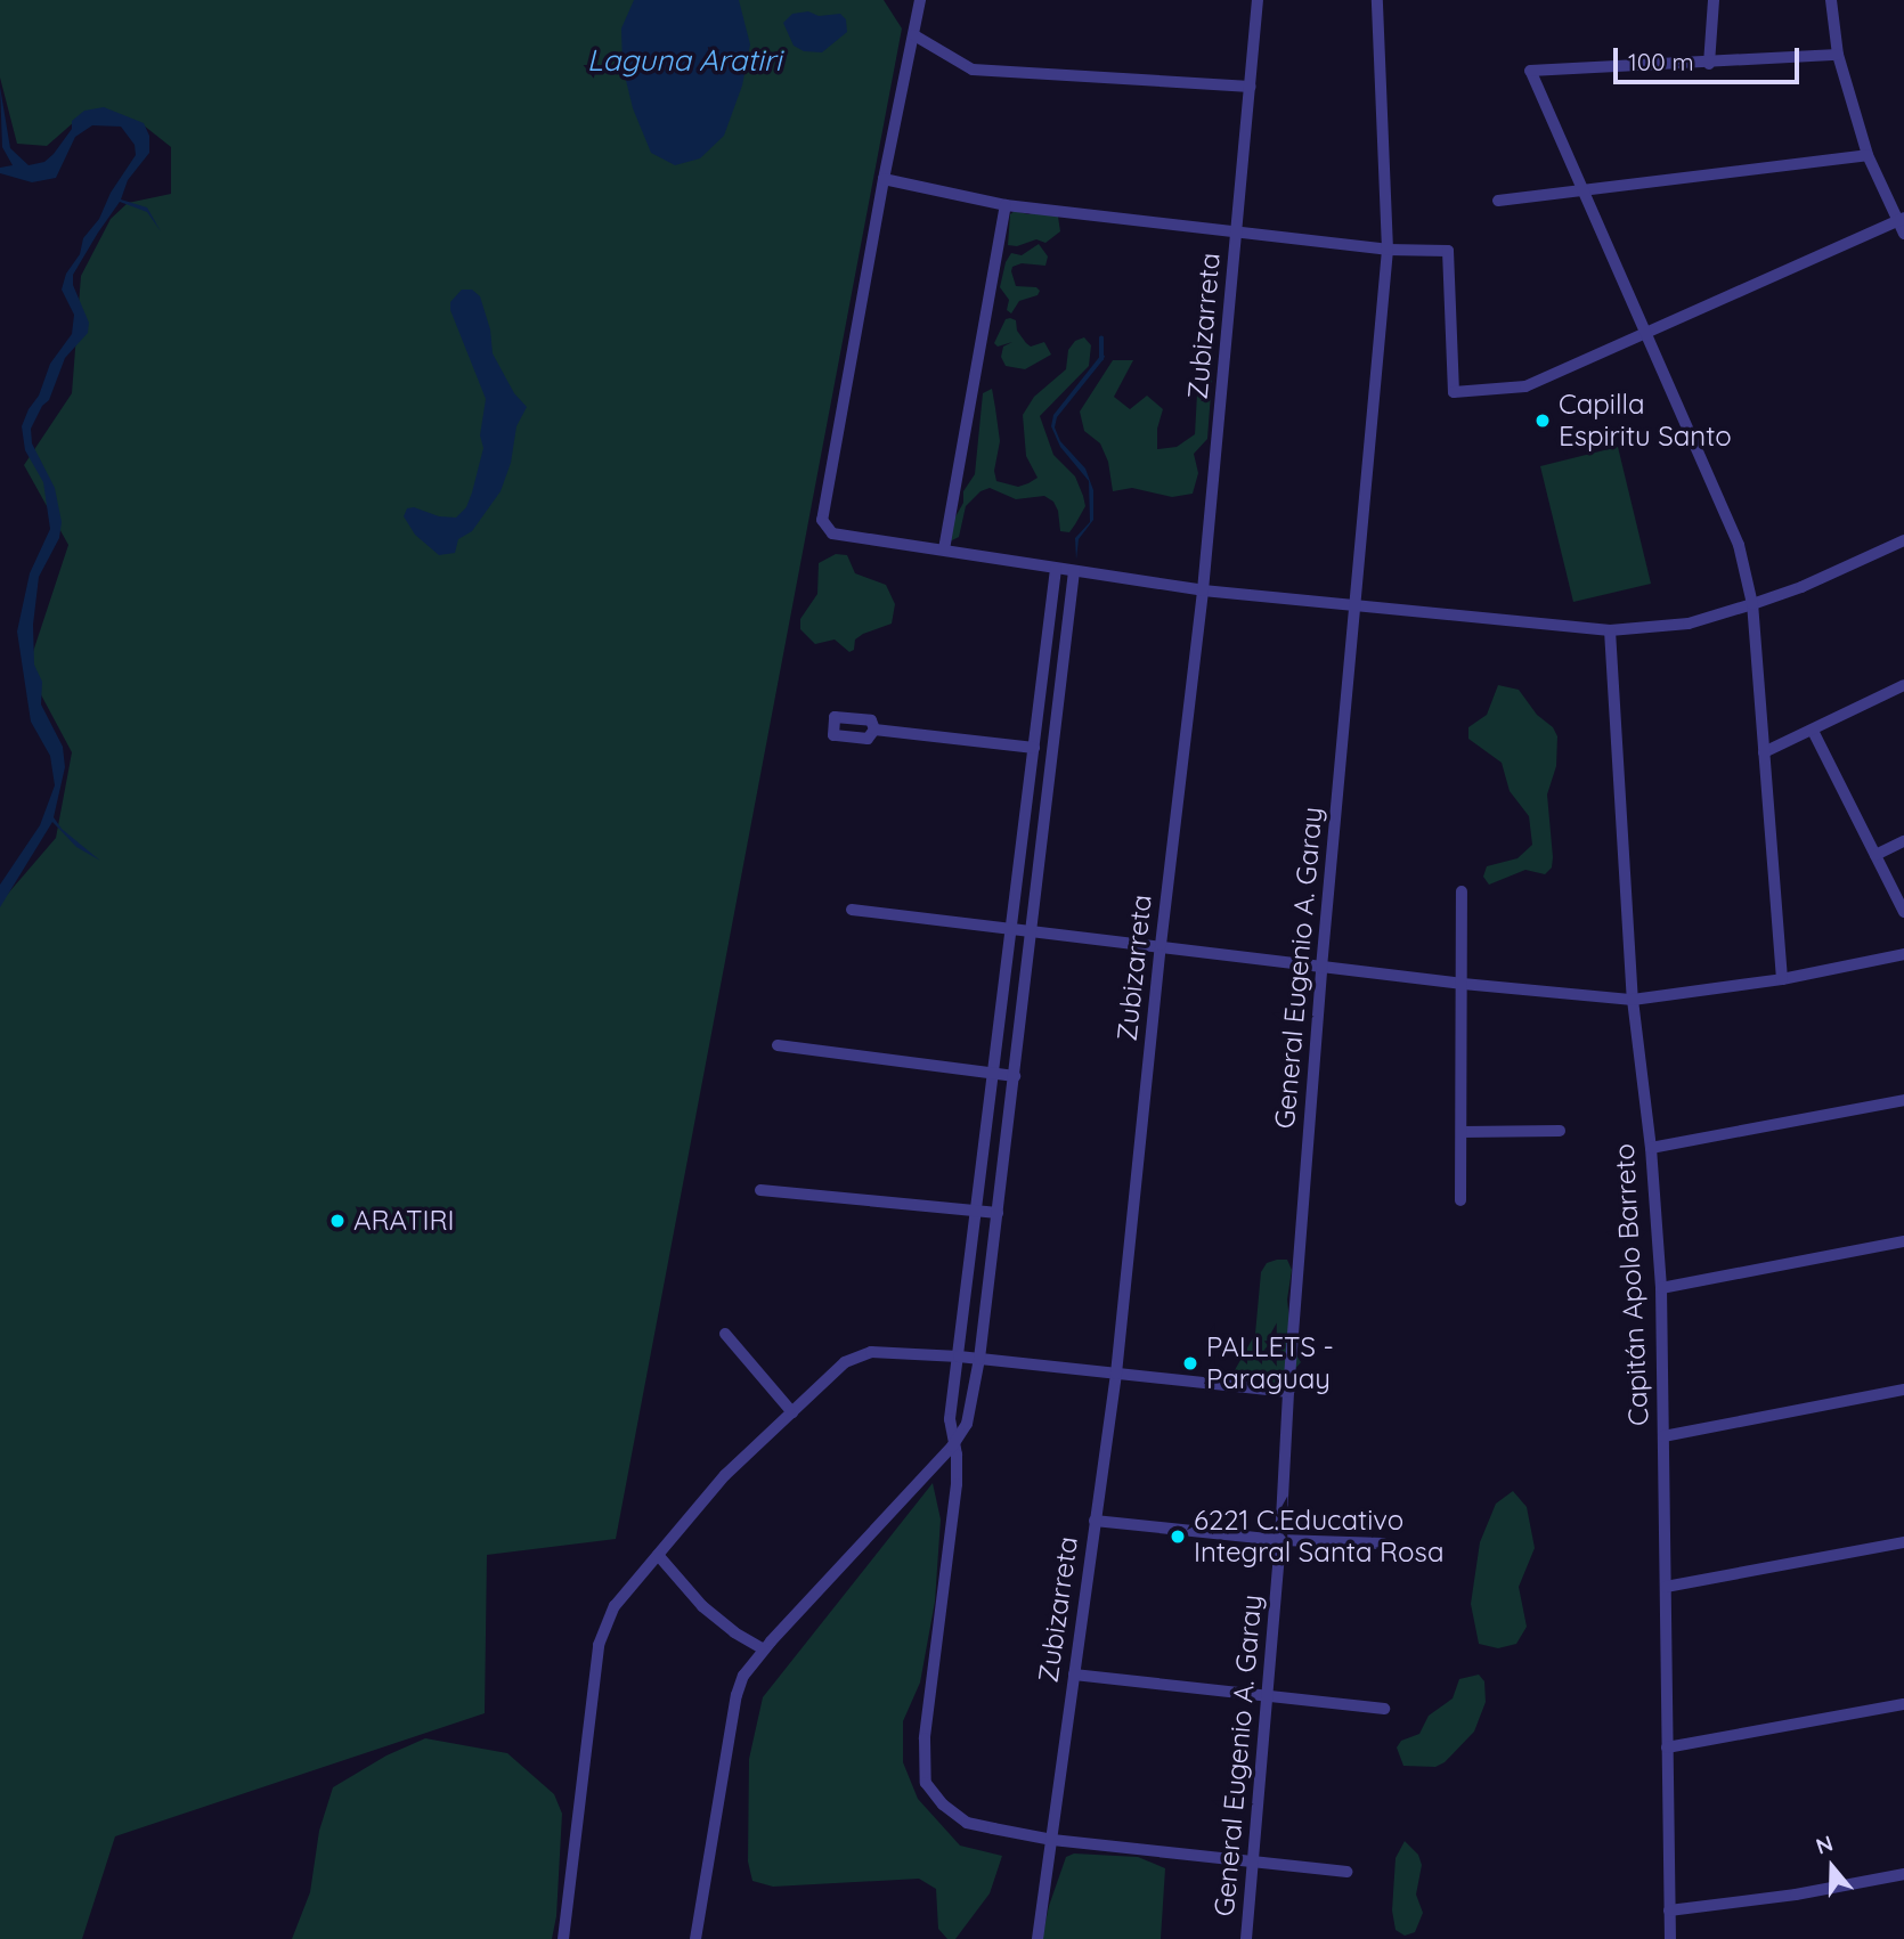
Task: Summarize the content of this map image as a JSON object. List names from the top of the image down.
{
  "streets": {
    "street": ["Zubizarreta", "General Eugenio A. Garay", "Capitán Apolo Barreto"]
  },
  "water": ["Laguna Aratiri"],
  "places": [
    "Capilla Espiritu Santo",
    "ARATIRI",
    "PALLETS - Paraguay",
    "6221 C.Educativo Integral Santa Rosa"
  ],
  "scale_bar": "100 m",
  "north": "top"
}
